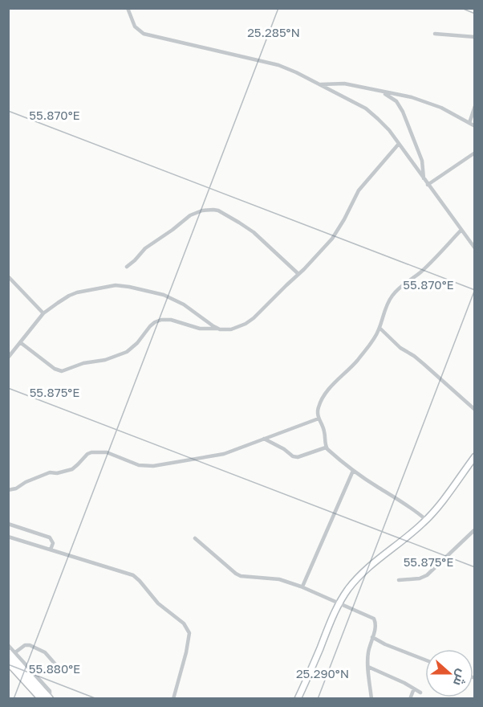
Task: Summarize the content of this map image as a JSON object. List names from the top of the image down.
{
  "north": "right",
  "coordinates": [
    "25.285°N",
    "55.870°E",
    "55.875°E",
    "55.880°E",
    "25.290°N"
  ]
}
